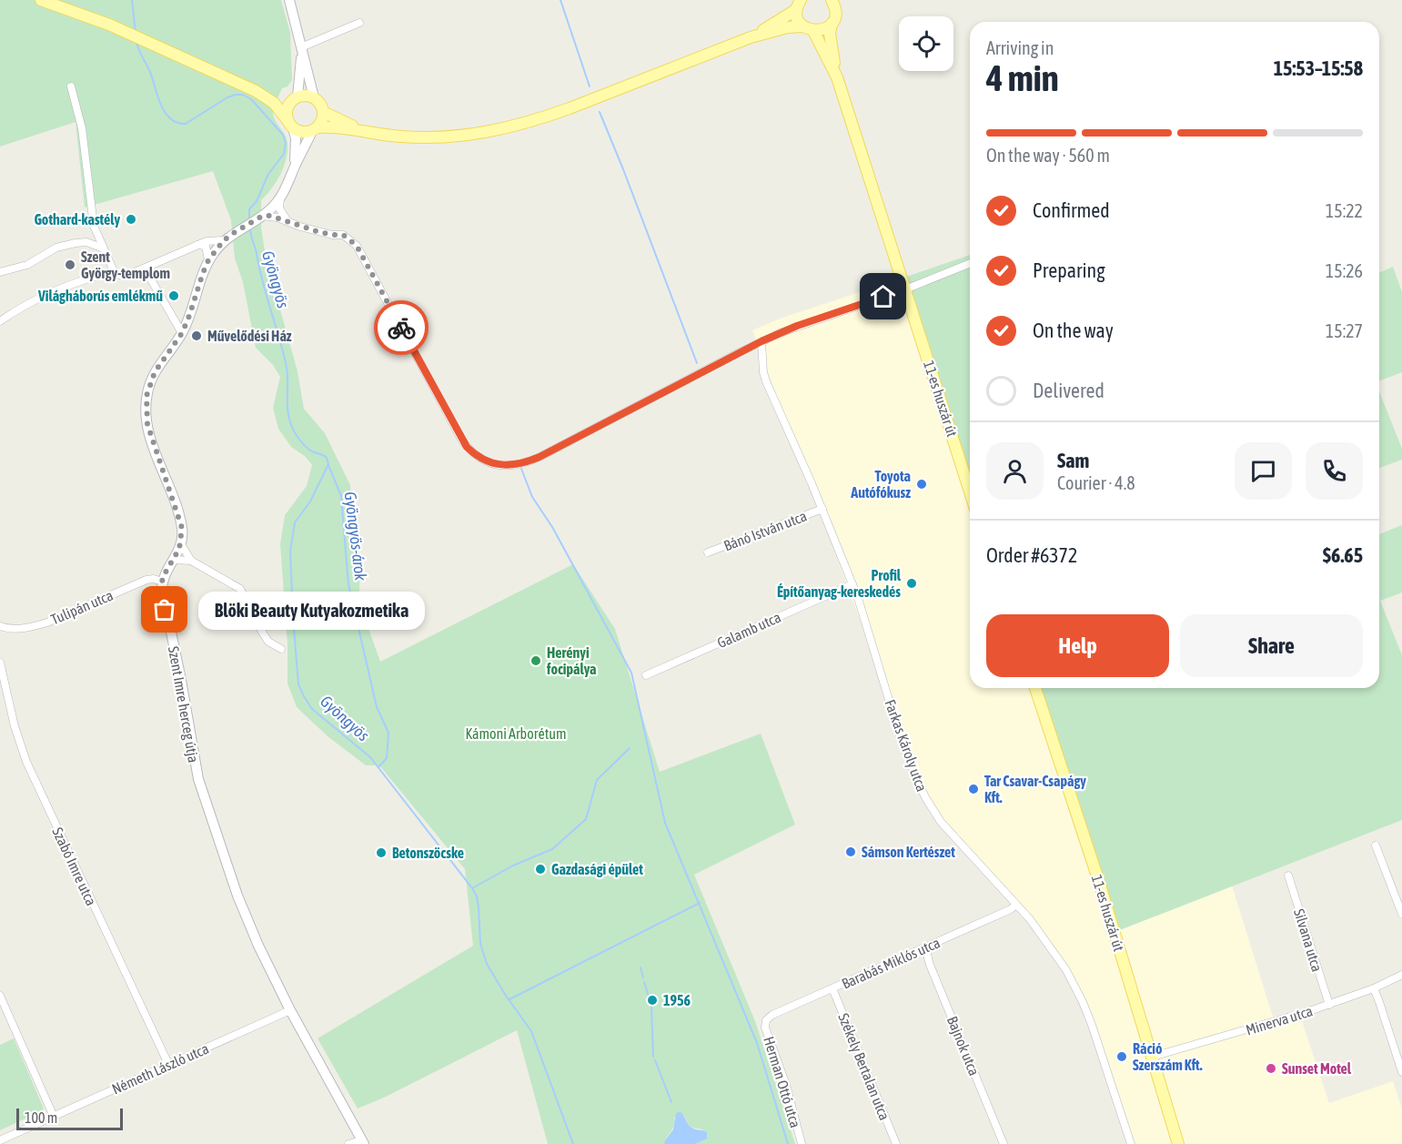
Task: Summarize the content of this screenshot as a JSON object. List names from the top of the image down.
{
  "streets": {
    "main road": ["11-es huszár út", "Szent Imre herceg útja"],
    "street": [
      "Bánó István utca",
      "Tulipán utca",
      "Galamb utca",
      "Farkas Károly utca",
      "Szabó Imre utca",
      "Silvana utca",
      "Barabás Miklós utca",
      "Minerva utca",
      "Bajnok utca",
      "Székely Bertalan utca",
      "Németh László utca",
      "Herman Ottó utca"
    ]
  },
  "crossings": [
    ["11-es huszár út", "Minerva utca"],
    ["Bánó István utca", "Farkas Károly utca"],
    ["Tulipán utca", "Szent Imre herceg útja"],
    ["Galamb utca", "Farkas Károly utca"],
    ["Szent Imre herceg útja", "Németh László utca"],
    ["Farkas Károly utca", "Barabás Miklós utca"],
    ["Szabó Imre utca", "Németh László utca"],
    ["Silvana utca", "Minerva utca"],
    ["Barabás Miklós utca", "Bajnok utca"],
    ["Barabás Miklós utca", "Székely Bertalan utca"],
    ["Barabás Miklós utca", "Herman Ottó utca"]
  ],
  "water": ["Gyöngyös", "Gyöngyös-árok"],
  "parks": ["Kámoni Arborétum"],
  "places": [
    "Gothard-kastély",
    "Szent György-templom",
    "Világháborús emlékmű",
    "Művelődési Ház",
    "Toyota Autófókusz",
    "Profil Építőanyag-kereskedés",
    "Blöki Beauty Kutyakozmetika",
    "Herényi focipálya",
    "Tar Csavar-Csapágy Kft.",
    "Sámson Kertészet",
    "Betonszöcske",
    "Gazdasági épület",
    "1956",
    "Ráció Szerszám Kft.",
    "Sunset Motel"
  ],
  "scale_bar": "100 m",
  "page": {
    "heading": ["4 min", "Arriving in", "15:53–15:58"],
    "panel": [
      "Sam",
      "Courier · 4.8",
      "Order #6372",
      "$6.65"
    ],
    "bar": "On the way · 560 m",
    "list": [
      ["Confirmed", "15:22"],
      ["Preparing", "15:26"],
      ["On the way", "15:27"],
      "Delivered"
    ],
    "bubble": "Blöki Beauty Kutyakozmetika",
    "buttons": ["Help", "Share"],
    "scale": "100 m"
  }
}
